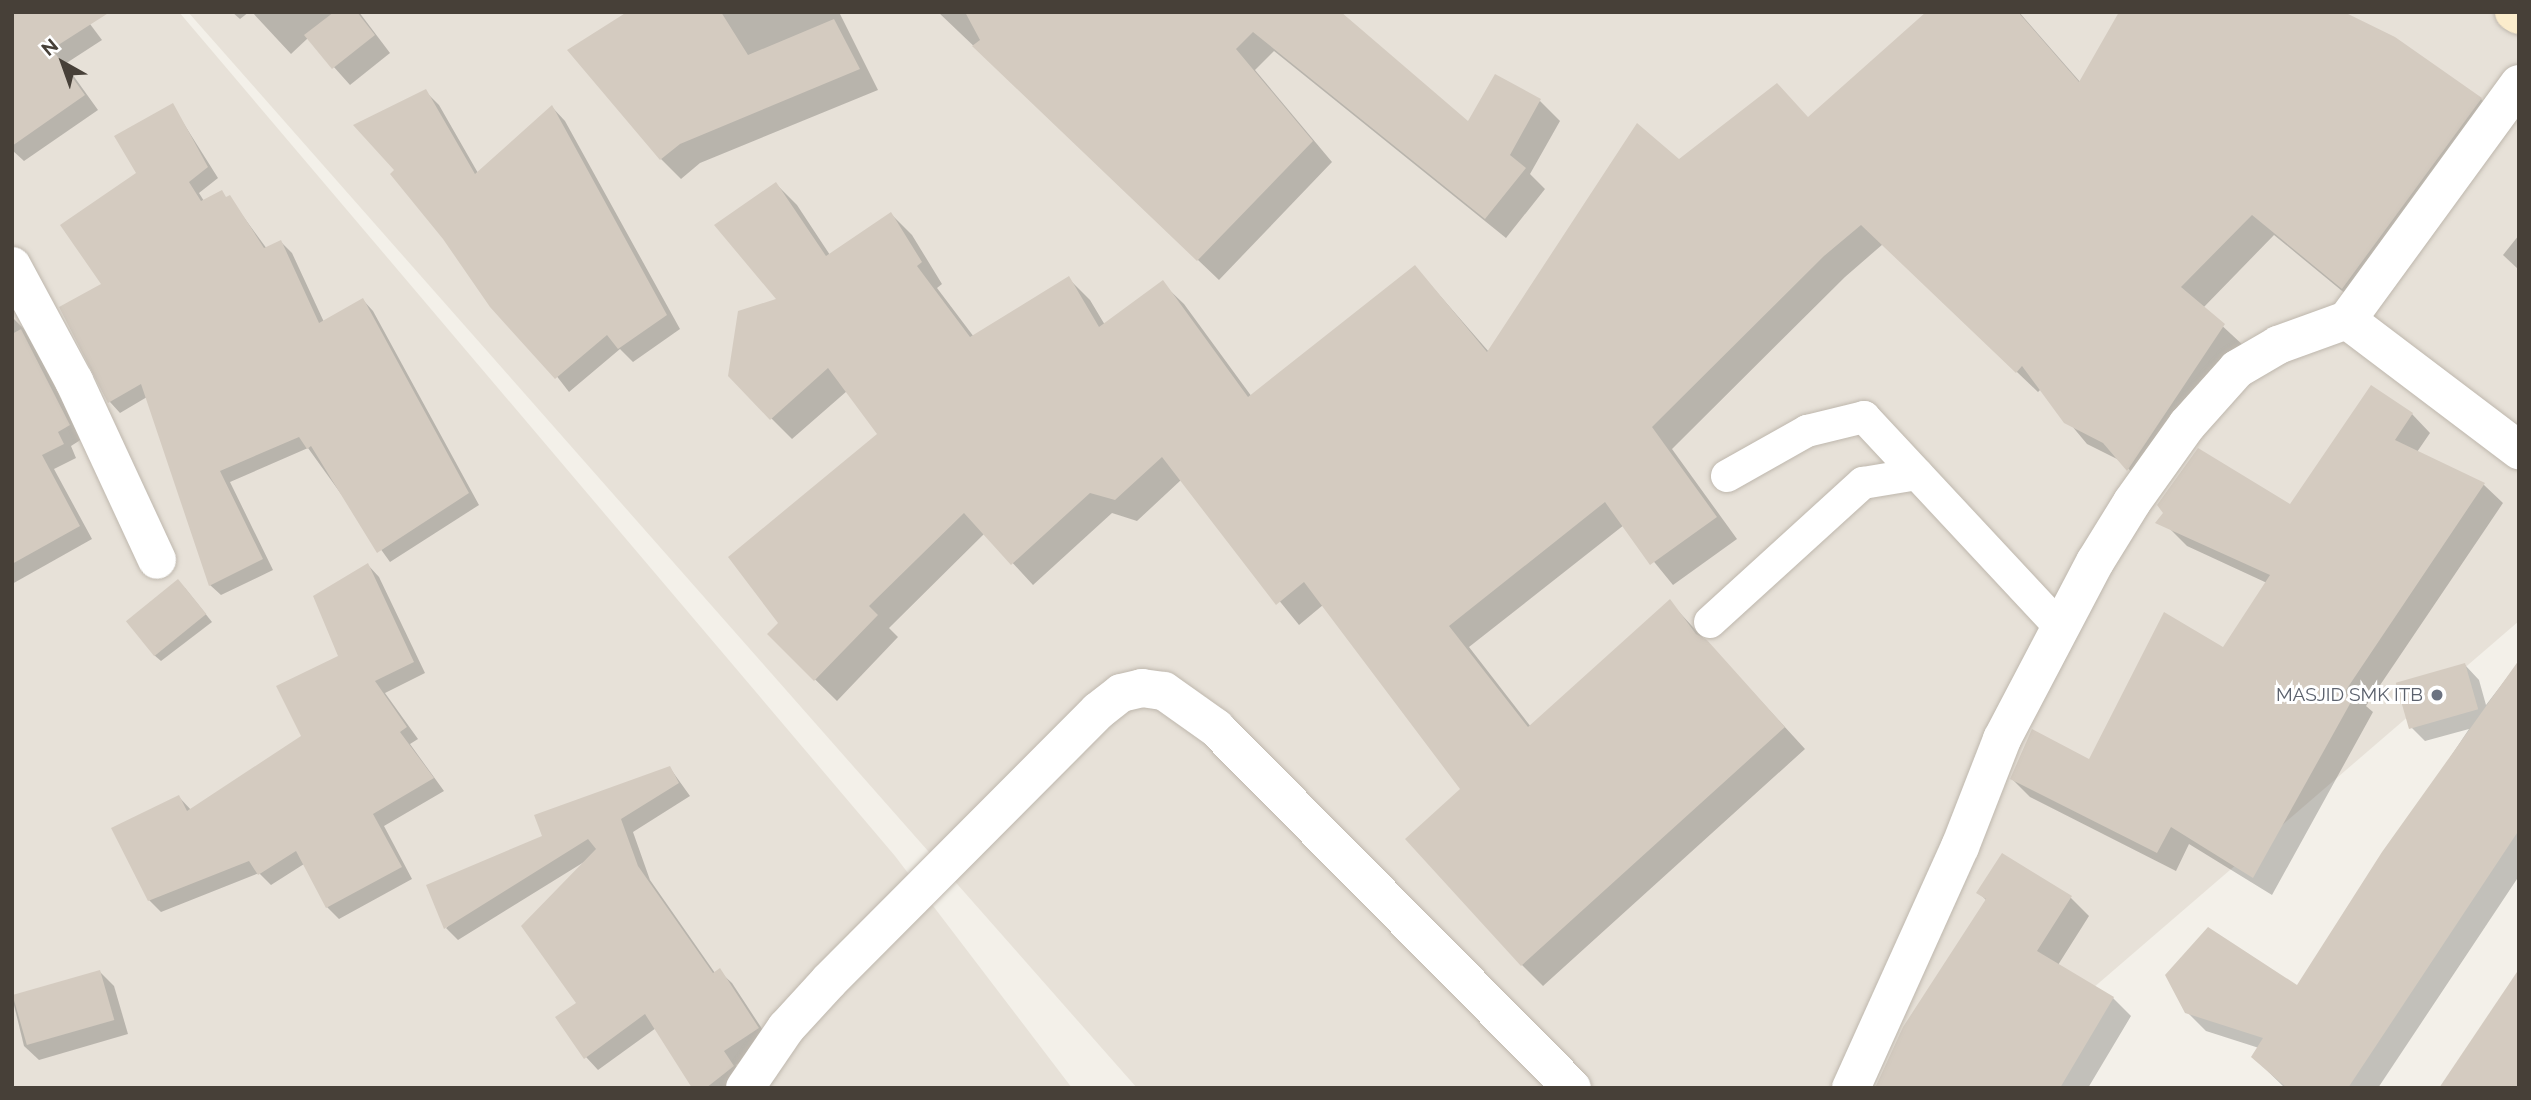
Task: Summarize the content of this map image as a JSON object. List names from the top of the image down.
{
  "places": ["MASJID SMK ITB"],
  "north": "top left"
}
